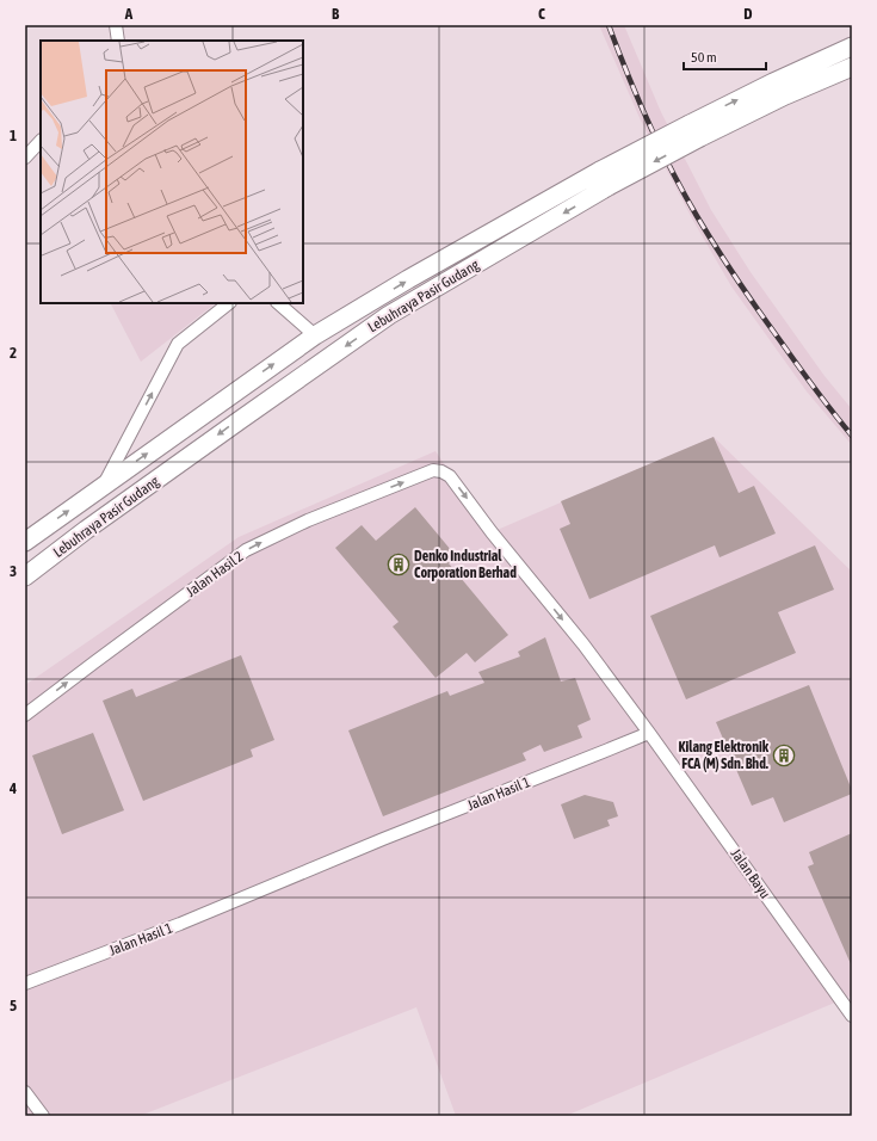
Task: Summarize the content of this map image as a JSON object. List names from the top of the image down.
{
  "streets": {
    "highway": ["Lebuhraya Pasir Gudang"],
    "street": ["Jalan Hasil 2", "Jalan Hasil 1", "Jalan Bayu"]
  },
  "crossings": [
    ["Jalan Hasil 2", "Jalan Hasil 1"],
    ["Jalan Hasil 2", "Jalan Bayu"],
    ["Jalan Hasil 1", "Jalan Bayu"]
  ],
  "places": {
    "building": ["Denko Industrial Corporation Berhad", "Kilang Elektronik FCA (M) Sdn. Bhd."]
  },
  "scale_bar": "50 m",
  "grid": {
    "columns": [
      "A",
      "B",
      "C",
      "D"
    ],
    "rows": [
      "1",
      "2",
      "3",
      "4",
      "5"
    ]
  }
}
